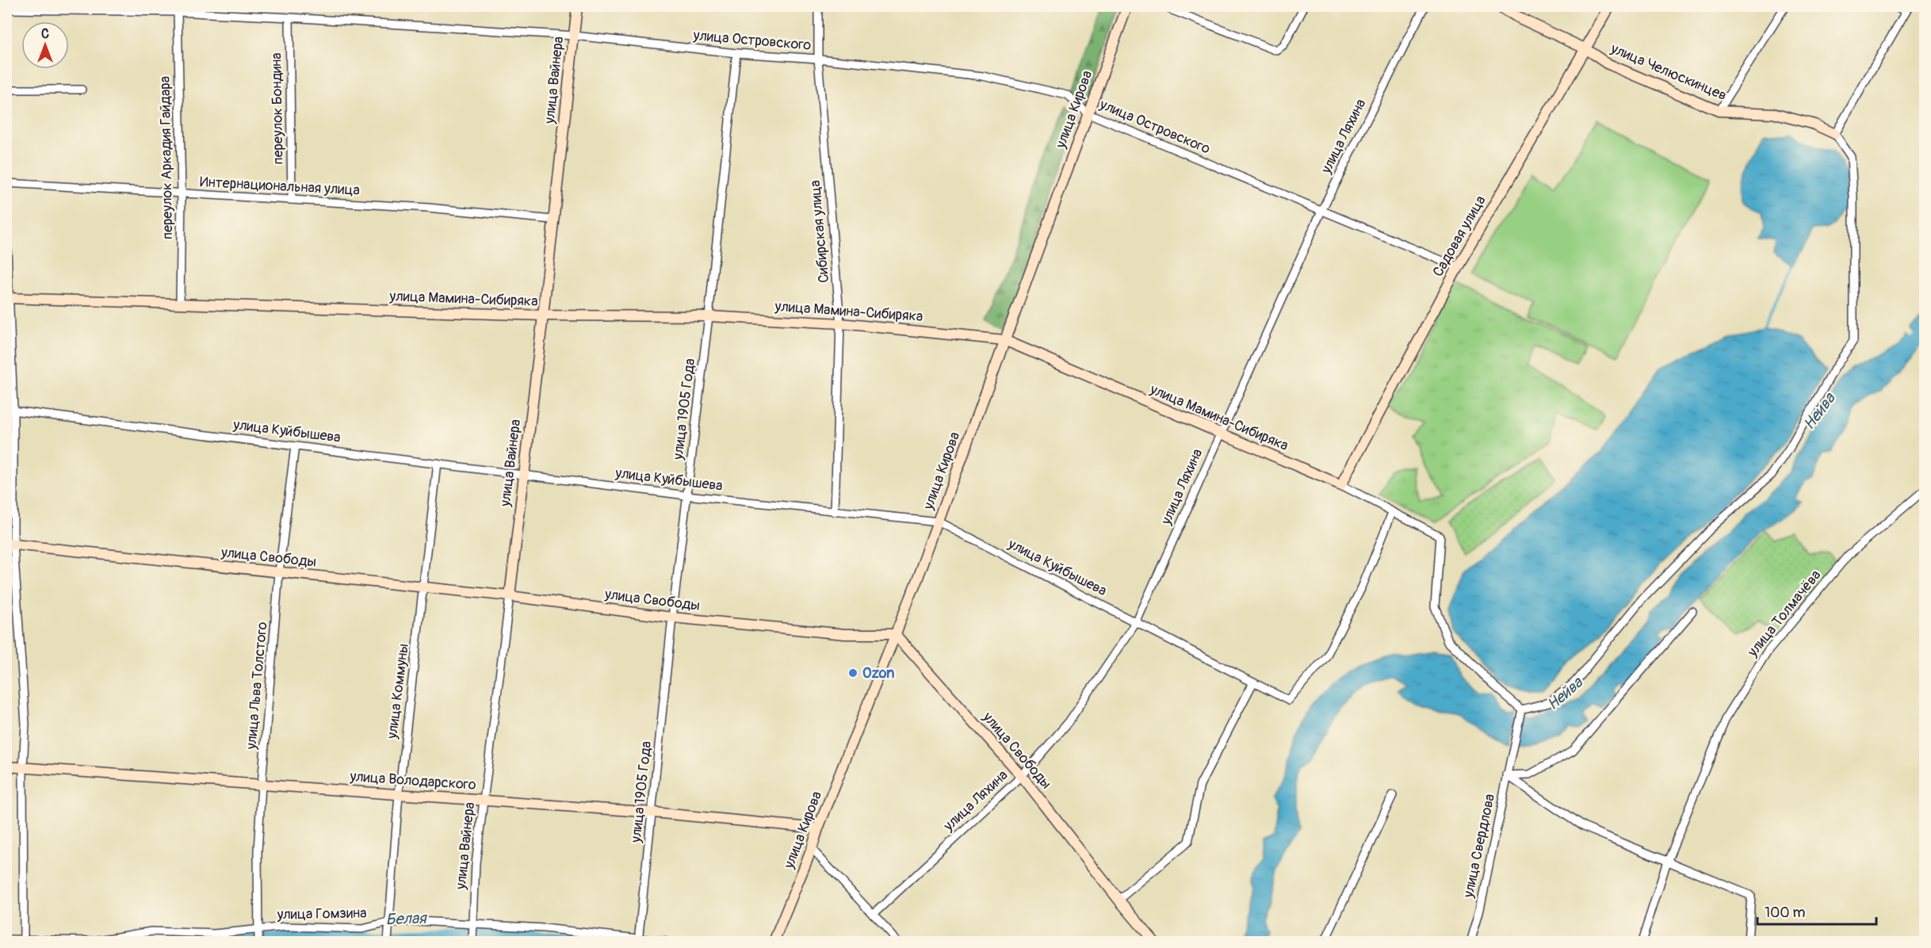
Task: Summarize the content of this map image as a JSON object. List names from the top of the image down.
{
  "streets": {
    "main road": [
      "улица Челюскинцев",
      "улица Вайнера",
      "улица Кирова",
      "Садовая улица",
      "улица Мамина-Сибиряка",
      "улица Свободы",
      "улица Володарского"
    ],
    "street": [
      "улица Островского",
      "переулок Бондина",
      "улица Ляхина",
      "переулок Аркадия Гайдара",
      "Интернациональная улица",
      "Сибирская улица",
      "улица 1905 Года",
      "улица Куйбышева",
      "улица Толмачёва",
      "улица Льва Толстого",
      "улица Коммуны",
      "улица Свердлова",
      "улица Гомзина"
    ]
  },
  "crossings": [
    ["улица Островского", "улица Вайнера"],
    ["улица Островского", "переулок Бондина"],
    ["улица Островского", "улица Кирова"],
    ["улица Островского", "улица Ляхина"],
    ["улица Островского", "переулок Аркадия Гайдара"],
    ["улица Островского", "Сибирская улица"],
    ["улица Островского", "Садовая улица"],
    ["улица Островского", "улица 1905 Года"],
    ["улица Челюскинцев", "Садовая улица"],
    ["улица Вайнера", "Интернациональная улица"],
    ["улица Вайнера", "улица Мамина-Сибиряка"],
    ["улица Вайнера", "улица Куйбышева"],
    ["улица Вайнера", "улица Свободы"],
    ["улица Вайнера", "улица Володарского"],
    ["улица Вайнера", "улица Гомзина"],
    ["переулок Бондина", "Интернациональная улица"],
    ["улица Кирова", "улица Мамина-Сибиряка"],
    ["улица Кирова", "улица Куйбышева"],
    ["улица Кирова", "улица Свободы"],
    ["улица Кирова", "улица Володарского"],
    ["улица Ляхина", "улица Мамина-Сибиряка"],
    ["улица Ляхина", "улица Куйбышева"],
    ["улица Ляхина", "улица Свободы"],
    ["переулок Аркадия Гайдара", "Интернациональная улица"],
    ["переулок Аркадия Гайдара", "улица Мамина-Сибиряка"],
    ["Сибирская улица", "улица Мамина-Сибиряка"],
    ["Сибирская улица", "улица Куйбышева"],
    ["Садовая улица", "улица Мамина-Сибиряка"],
    ["улица Мамина-Сибиряка", "улица 1905 Года"],
    ["улица Мамина-Сибиряка", "улица Куйбышева"],
    ["улица Мамина-Сибиряка", "улица Свердлова"],
    ["улица 1905 Года", "улица Куйбышева"],
    ["улица 1905 Года", "улица Свободы"],
    ["улица 1905 Года", "улица Володарского"],
    ["улица 1905 Года", "улица Гомзина"],
    ["улица Куйбышева", "улица Льва Толстого"],
    ["улица Куйбышева", "улица Коммуны"],
    ["улица Свободы", "улица Льва Толстого"],
    ["улица Свободы", "улица Коммуны"],
    ["улица Льва Толстого", "улица Володарского"],
    ["улица Льва Толстого", "улица Гомзина"],
    ["улица Коммуны", "улица Володарского"],
    ["улица Коммуны", "улица Гомзина"]
  ],
  "water": ["Нейва", "Белая"],
  "places": ["Ozon"],
  "scale_bar": "100 m",
  "north": "top"
}
